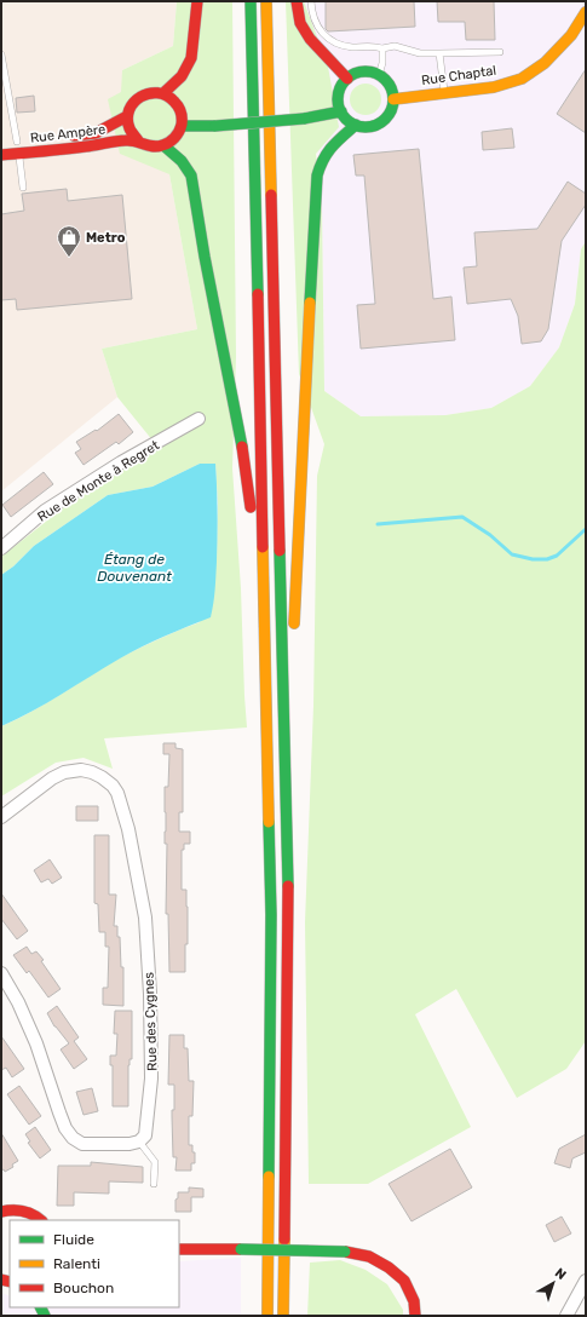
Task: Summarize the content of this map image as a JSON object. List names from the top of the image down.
{
  "streets": {
    "main road": ["Rue Chaptal", "Rue Ampère"],
    "street": ["Rue de Monte à Regret", "Rue des Cygnes"]
  },
  "water": ["Étang de Douvenant"],
  "places": {
    "shop": ["Metro"]
  },
  "legend": ["Fluide", "Ralenti", "Bouchon"],
  "north": "top right"
}
